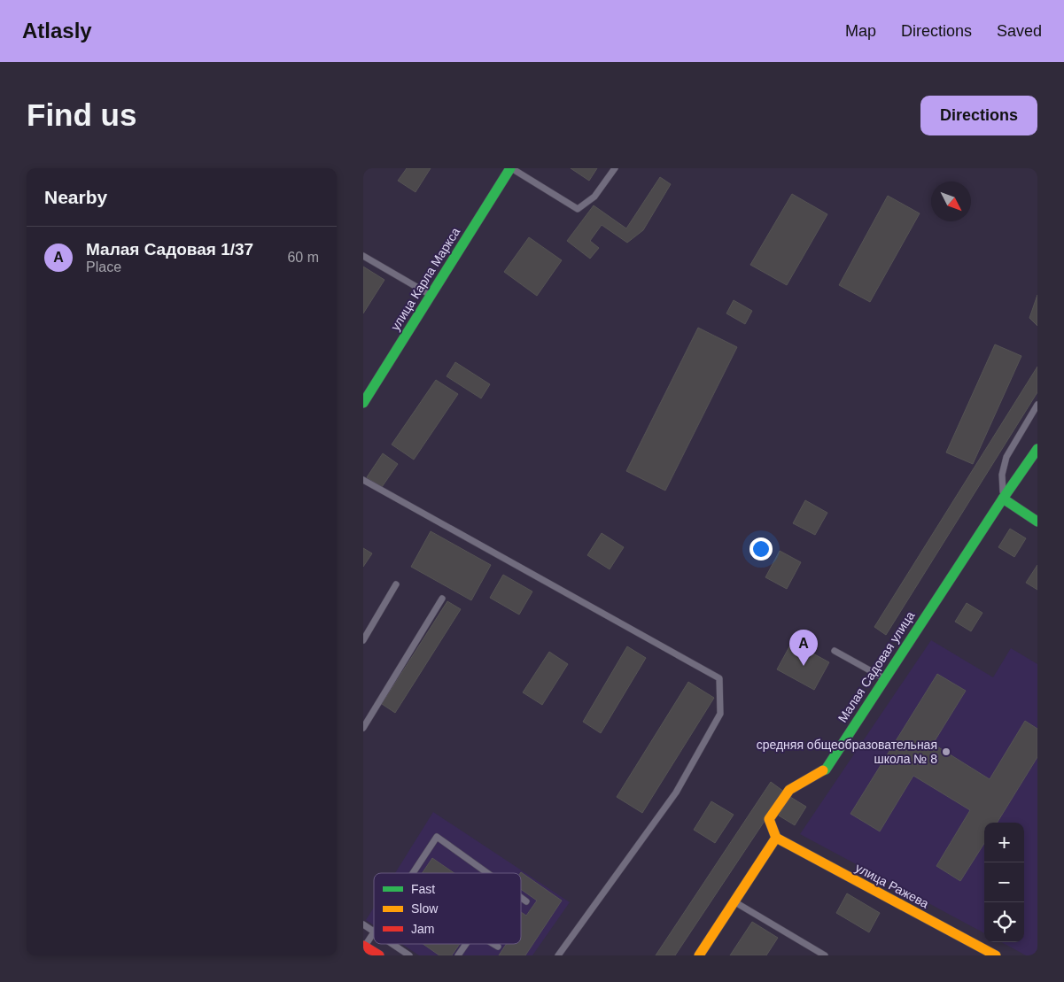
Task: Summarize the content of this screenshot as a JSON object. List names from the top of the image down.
{
  "streets": {
    "street": ["улица Карла Маркса", "Малая Садовая улица", "улица Ражева"]
  },
  "crossings": [
    ["Малая Садовая улица", "улица Ражева"]
  ],
  "places": ["средняя общеобразовательная школа № 8"],
  "legend": ["Fast", "Slow", "Jam"],
  "north": "bottom right",
  "page": {
    "header": "Atlasly",
    "nav": ["Map", "Directions", "Saved"],
    "buttons": "Directions",
    "title": "Find us",
    "heading": "Nearby",
    "list": [
      {
        "mark": "A",
        "name": "Малая Садовая 1/37",
        "note": "Place",
        "value": "60 m"
      }
    ],
    "pins": "A",
    "map_buttons": ["+", "−"]
  }
}
